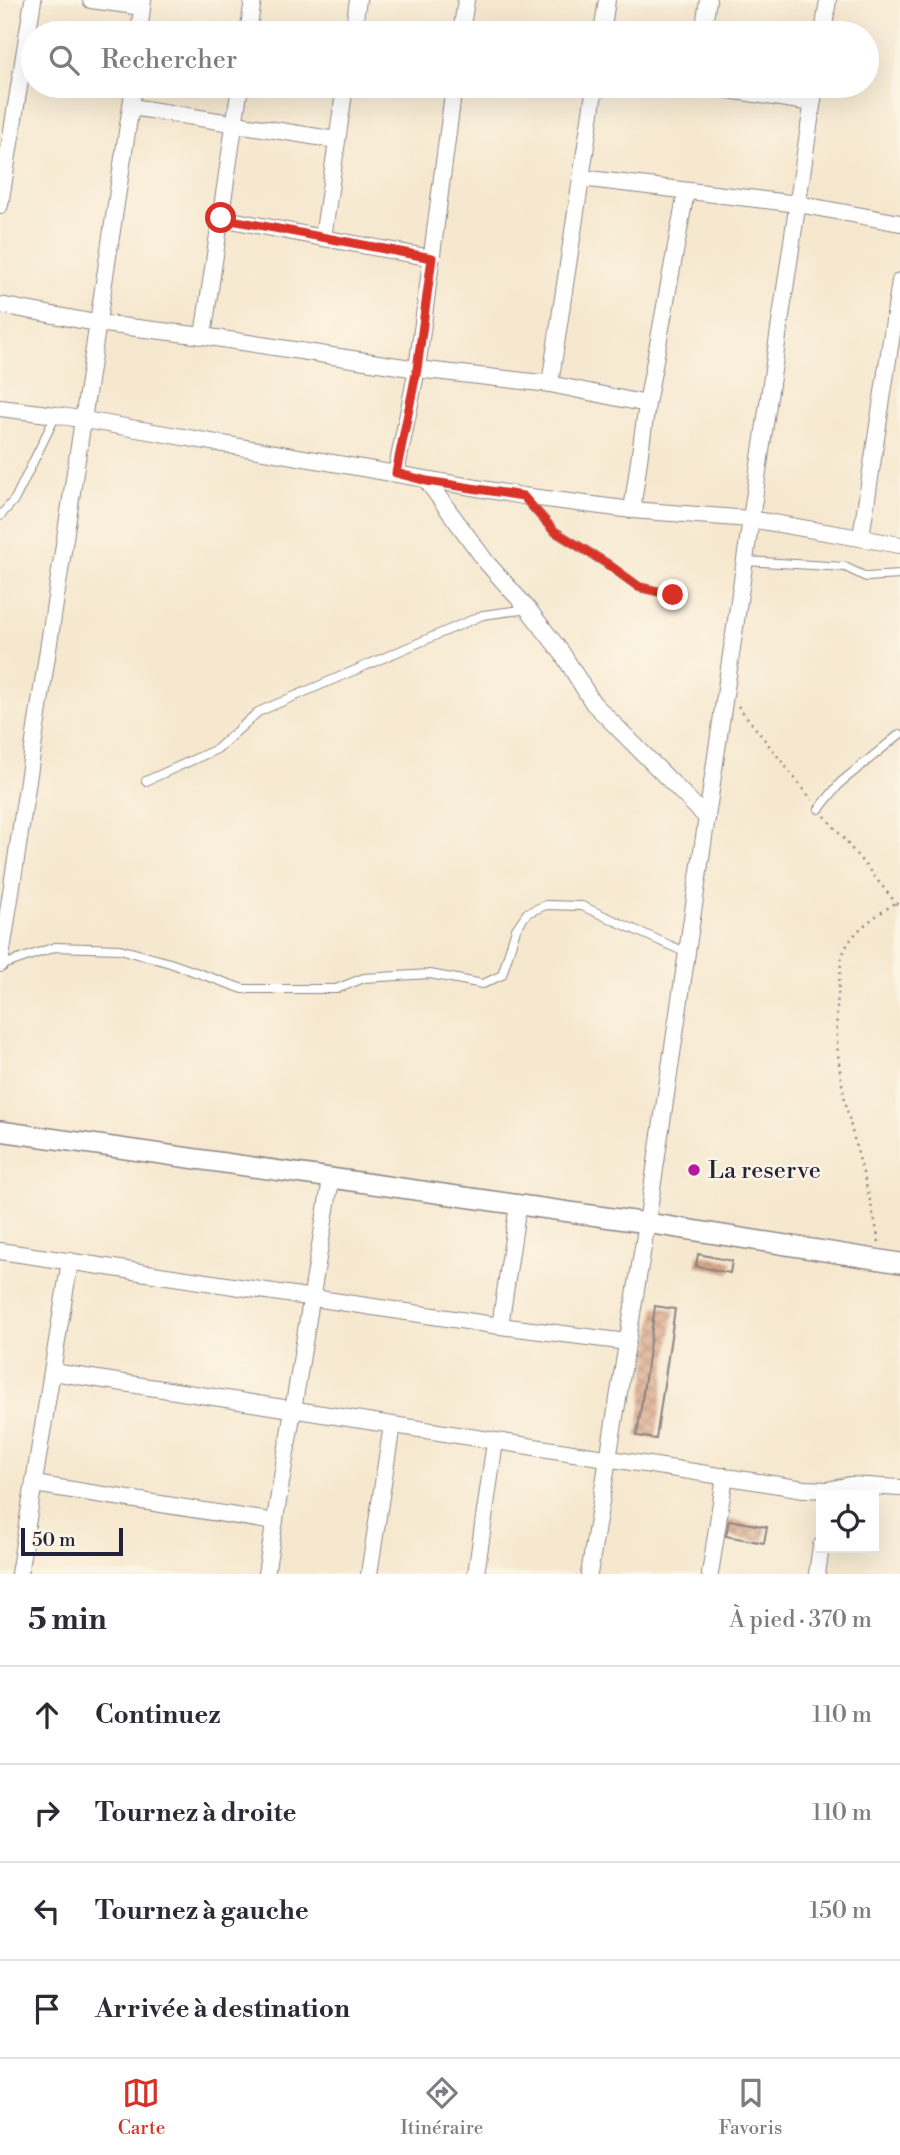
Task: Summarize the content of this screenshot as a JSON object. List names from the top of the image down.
{
  "places": ["La reserve"],
  "scale_bar": "50 m",
  "page": {
    "search": "Rechercher",
    "scale": "50 m",
    "heading": ["5 min", "À pied · 370 m"],
    "list": [
      ["Continuez", "110 m"],
      ["Tournez à droite", "110 m"],
      ["Tournez à gauche", "150 m"],
      "Arrivée à destination"
    ],
    "nav": ["Carte", "Itinéraire", "Favoris"]
  }
}
